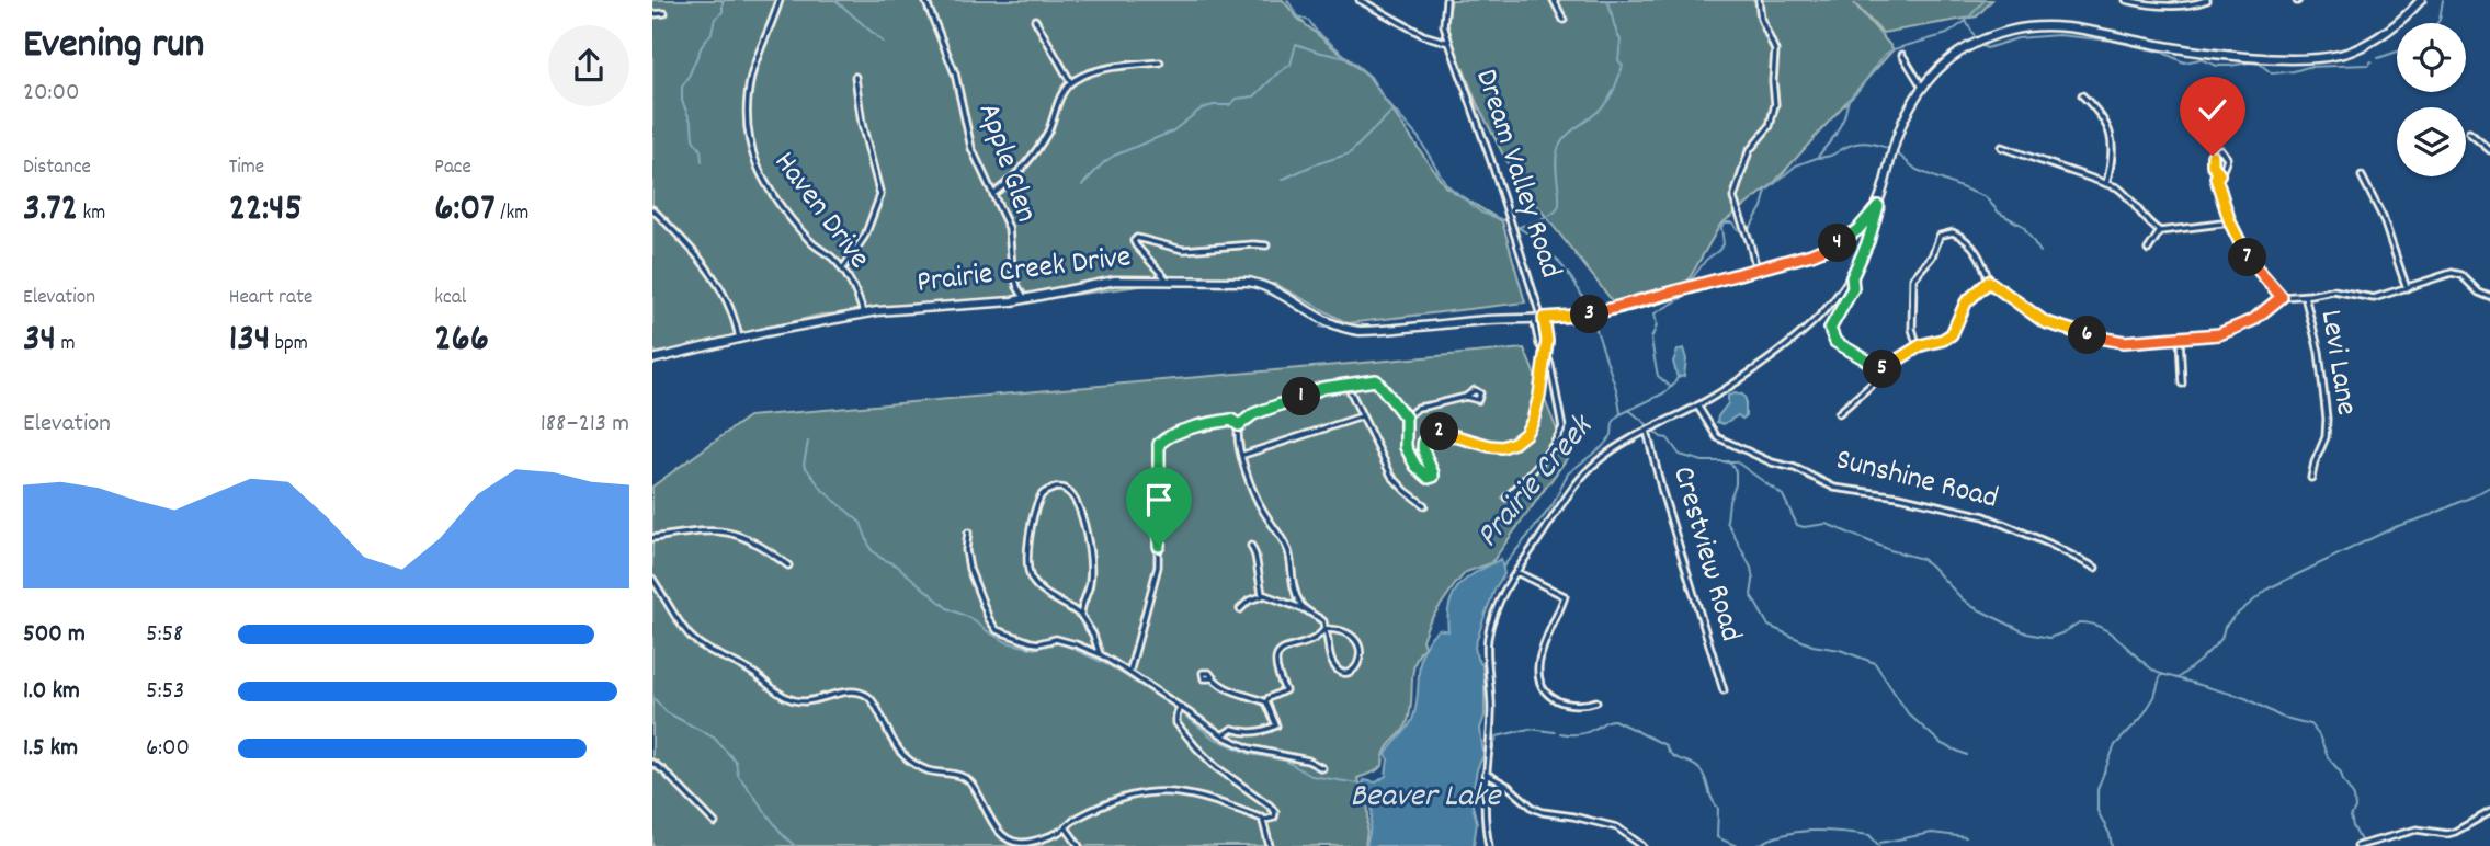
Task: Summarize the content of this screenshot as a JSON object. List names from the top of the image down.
{
  "streets": {
    "main road": ["Prairie Creek Drive"],
    "street": [
      "Apple Glen",
      "Dream Valley Road",
      "Haven Drive",
      "Levi Lane",
      "Sunshine Road",
      "Crestview Road"
    ]
  },
  "crossings": [
    ["Apple Glen", "Prairie Creek Drive"],
    ["Dream Valley Road", "Prairie Creek Drive"],
    ["Haven Drive", "Prairie Creek Drive"]
  ],
  "water": ["Prairie Creek", "Beaver Lake"],
  "page": {
    "heading": ["Evening run", "20:00"],
    "stats": [
      ["Distance", "3.72 km"],
      ["Time", "22:45"],
      ["Pace", "6:07 /km"],
      ["Elevation", "34 m"],
      ["Heart rate", "134 bpm"],
      ["kcal", "266"]
    ],
    "pins": [
      "4",
      "7",
      "3",
      "6",
      "5",
      "1",
      "2"
    ],
    "chart": ["Elevation", "188–213 m"],
    "list": [
      {
        "name": "500 m",
        "note": "5:58"
      },
      {
        "name": "1.0 km",
        "note": "5:53"
      },
      {
        "name": "1.5 km",
        "note": "6:00"
      }
    ]
  }
}
